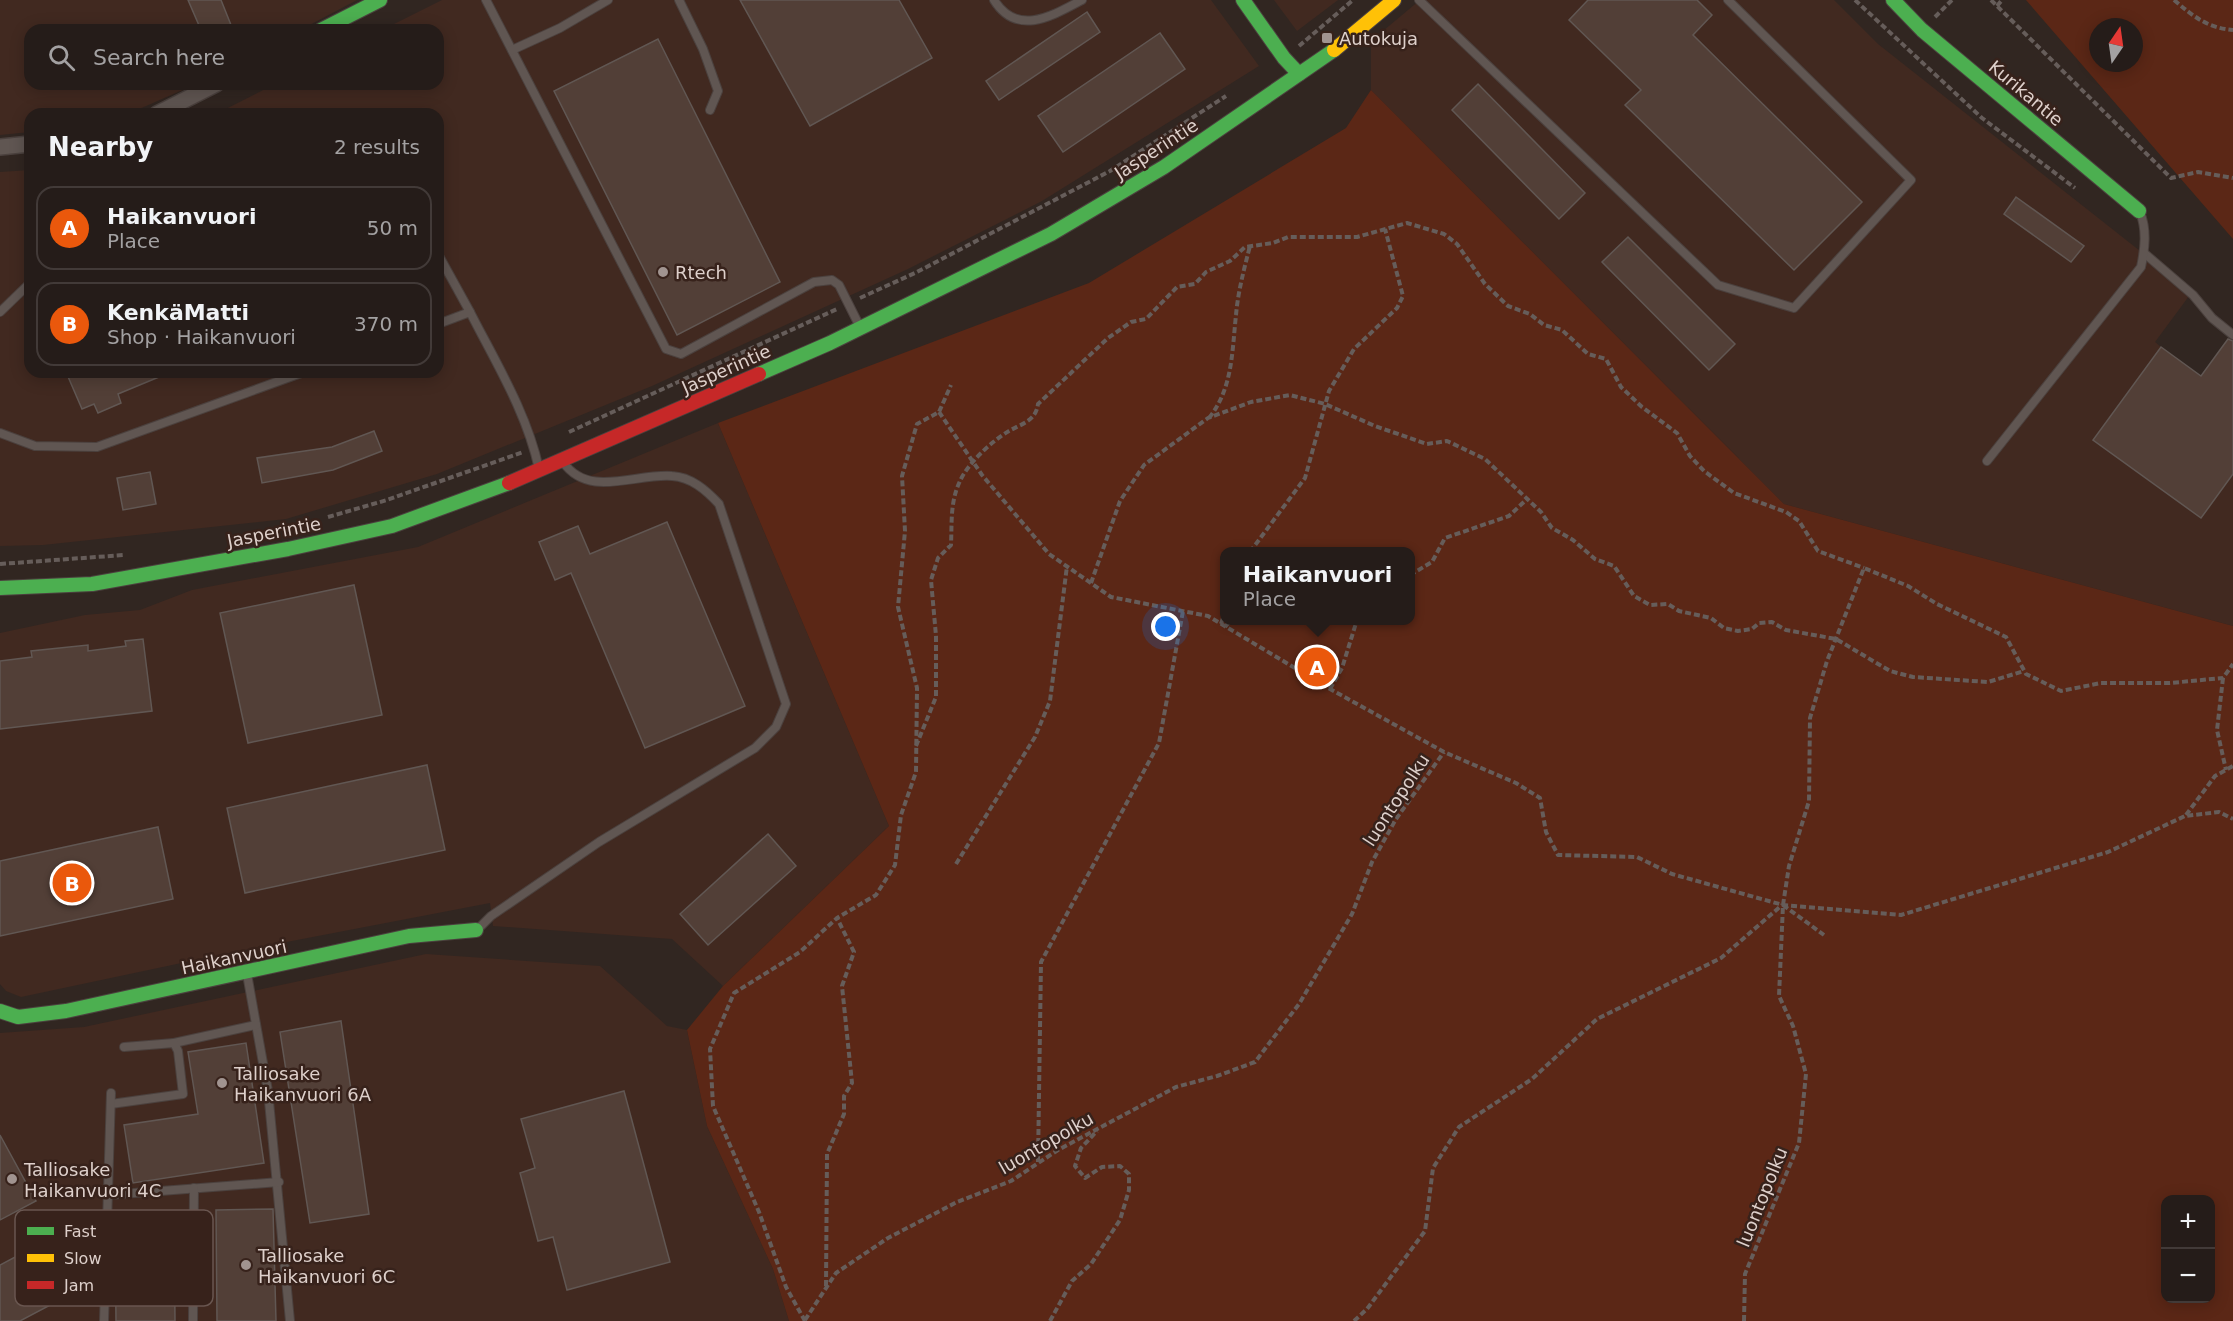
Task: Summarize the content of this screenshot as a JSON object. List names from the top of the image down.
{
  "streets": {
    "main road": ["Kurikantie", "Jasperintie", "Haikanvuori"],
    "path": ["luontopolku"]
  },
  "places": {
    "transit": ["Autokuja"],
    "other": [
      "Rtech",
      "Talliosake Haikanvuori 6A",
      "Talliosake Haikanvuori 4C",
      "Talliosake Haikanvuori 6C"
    ]
  },
  "legend": ["Fast", "Slow", "Jam"],
  "north": "top",
  "page": {
    "search": "Search here",
    "heading": ["Nearby", "2 results"],
    "list": [
      {
        "mark": "A",
        "name": "Haikanvuori",
        "note": "Place",
        "value": "50 m"
      },
      {
        "mark": "B",
        "name": "KenkäMatti",
        "note": "Shop · Haikanvuori",
        "value": "370 m"
      }
    ],
    "popup": ["Haikanvuori", "Place"],
    "pins": ["A", "B"],
    "map_buttons": ["+", "−"]
  }
}
